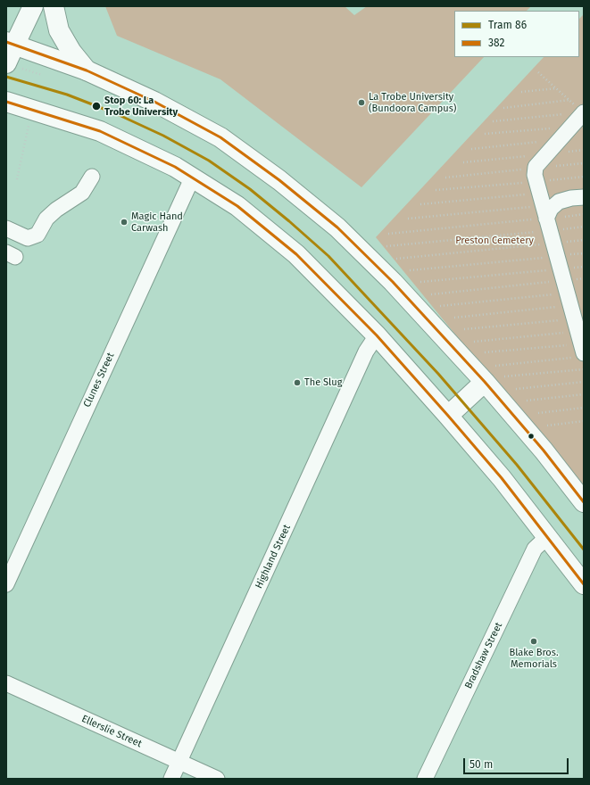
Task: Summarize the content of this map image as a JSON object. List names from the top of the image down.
{
  "streets": {
    "street": [
      "Clunes Street",
      "Highland Street",
      "Bradshaw Street",
      "Ellerslie Street"
    ]
  },
  "crossings": [
    ["Highland Street", "Ellerslie Street"]
  ],
  "parks": ["Preston Cemetery"],
  "places": [
    "La Trobe University (Bundoora Campus)",
    "Stop 60: La Trobe University",
    "Magic Hand Carwash",
    "The Slug",
    "Blake Bros. Memorials"
  ],
  "lines": ["transit line 382", "tram line 86"],
  "legend": ["Tram 86", "382"],
  "scale_bar": "50 m"
}
